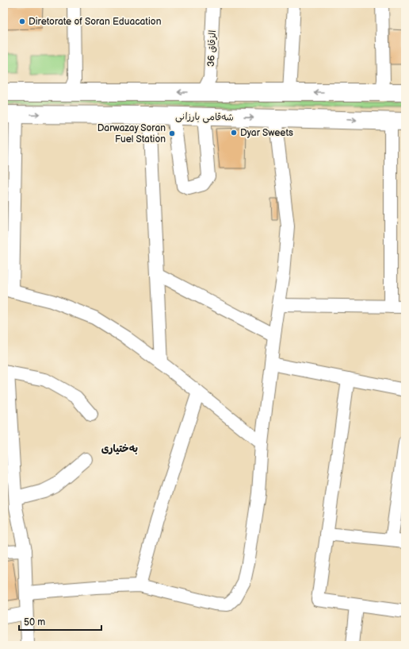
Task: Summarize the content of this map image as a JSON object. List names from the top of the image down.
{
  "streets": {
    "highway": ["شەقامی بارزانی"],
    "street": ["الزقاق 36"]
  },
  "districts": ["بەختیاری"],
  "places": ["Diretorate of Soran Eduacation", "Dyar Sweets", "Darwazay Soran Fuel Station"],
  "scale_bar": "50 m"
}
